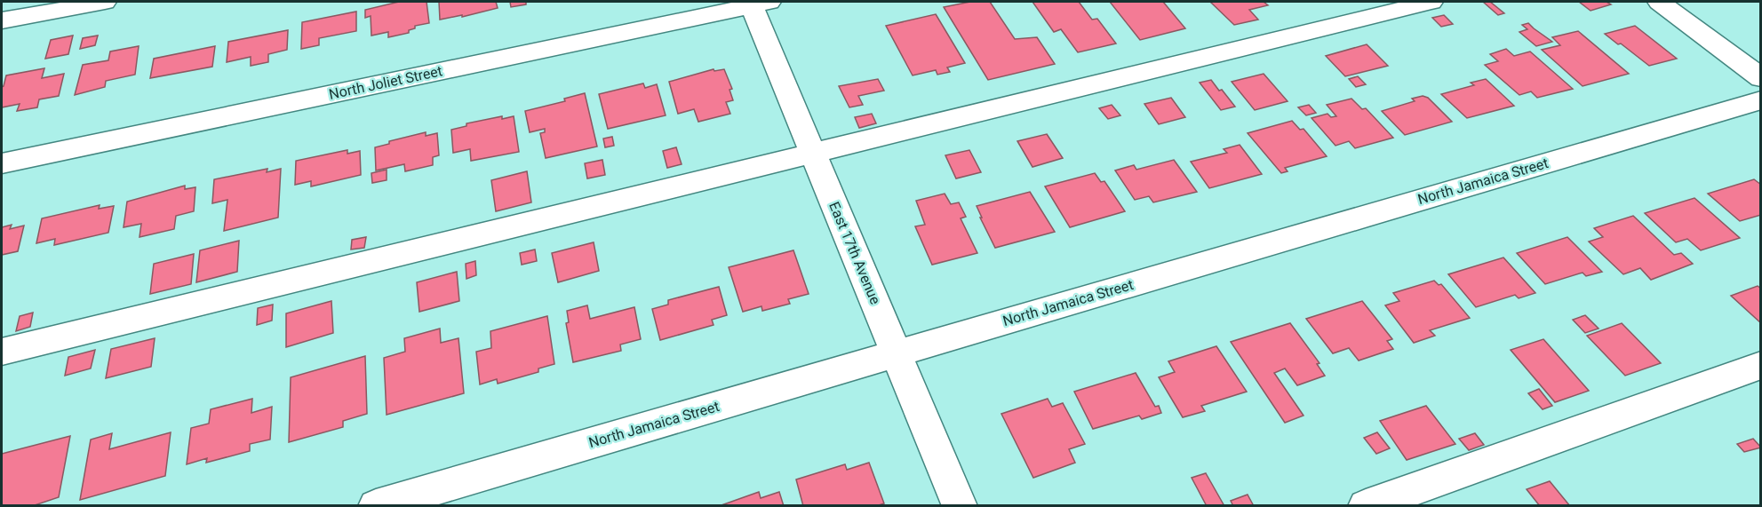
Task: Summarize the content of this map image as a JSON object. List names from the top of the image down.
{
  "streets": {
    "street": ["North Joliet Street", "North Jamaica Street", "East 17th Avenue"]
  },
  "crossings": [
    ["North Joliet Street", "East 17th Avenue"],
    ["North Jamaica Street", "East 17th Avenue"]
  ]
}
